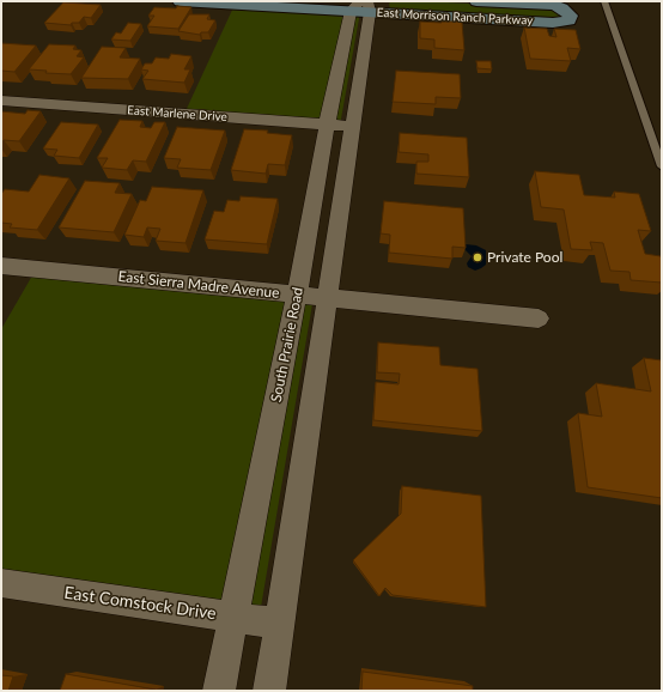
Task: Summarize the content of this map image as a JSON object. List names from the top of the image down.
{
  "streets": {
    "street": [
      "East Morrison Ranch Parkway",
      "East Marlene Drive",
      "East Sierra Madre Avenue",
      "South Prairie Road",
      "East Comstock Drive"
    ]
  },
  "crossings": [
    ["East Morrison Ranch Parkway", "South Prairie Road"],
    ["East Marlene Drive", "South Prairie Road"],
    ["East Sierra Madre Avenue", "South Prairie Road"],
    ["South Prairie Road", "East Comstock Drive"]
  ],
  "places": ["Private Pool"]
}
